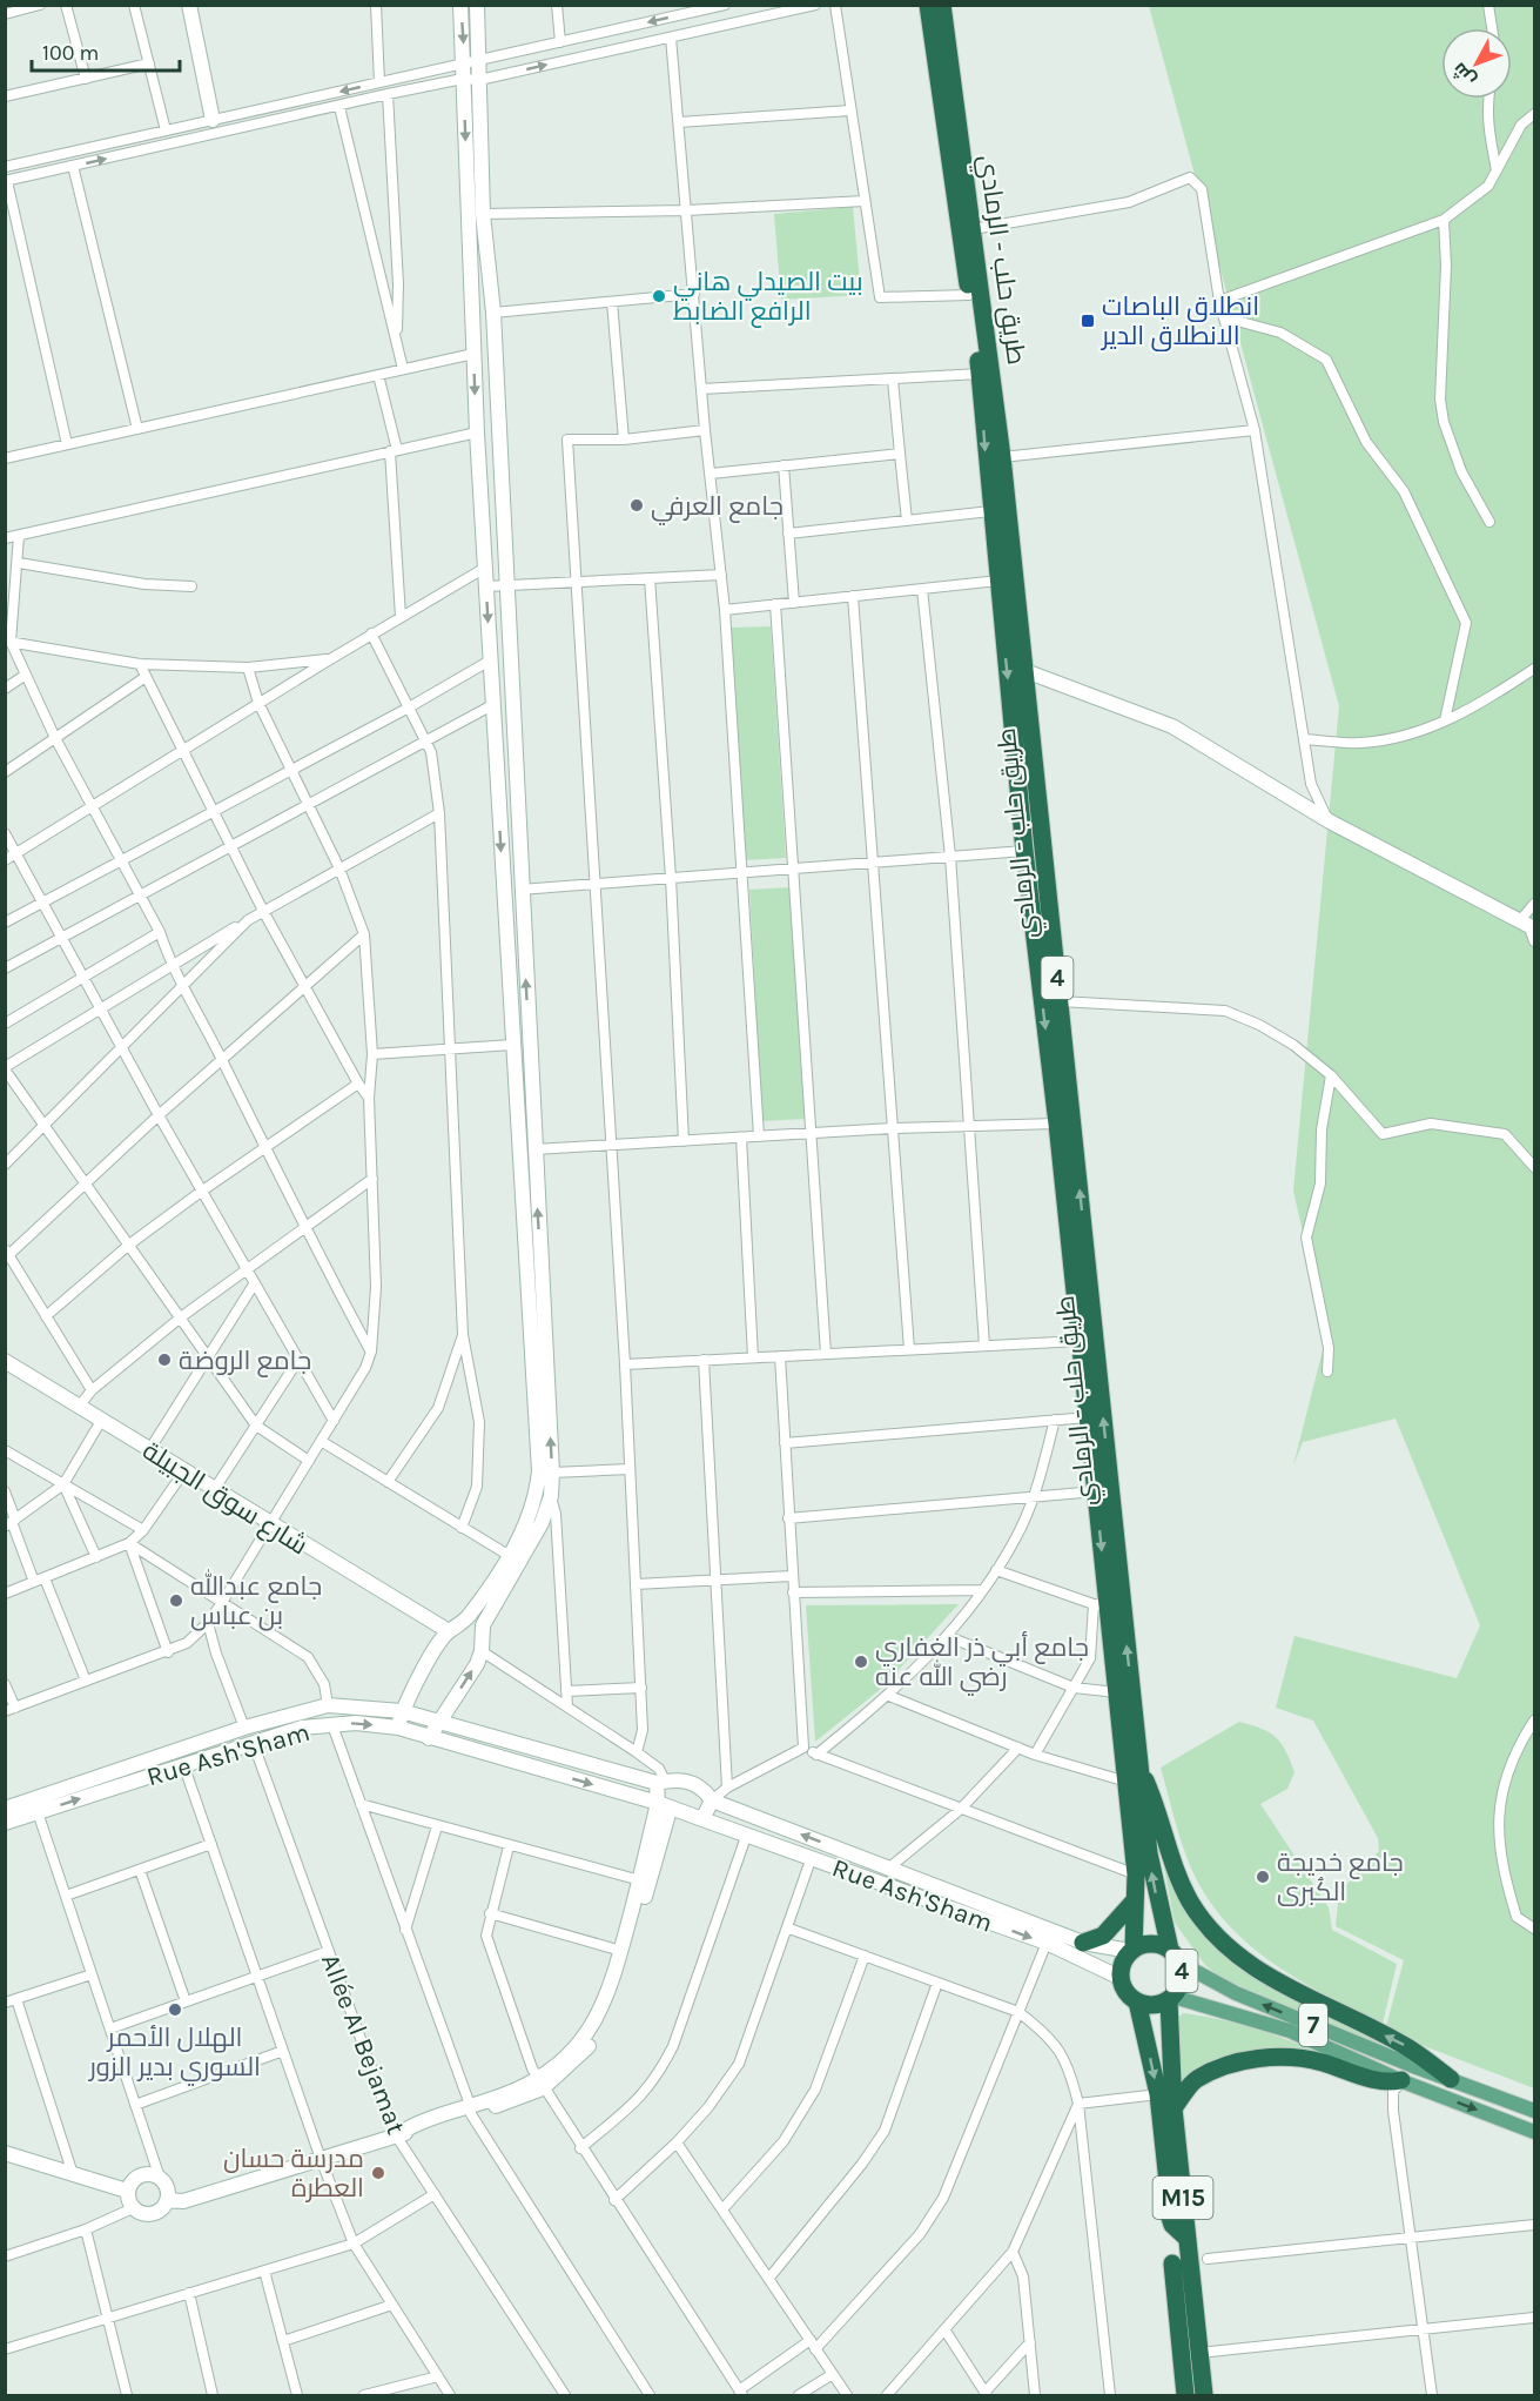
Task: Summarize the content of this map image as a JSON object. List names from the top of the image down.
{
  "streets": {
    "highway": ["طريق حلب - الرمادي", "4", "M15"],
    "main road": ["7"],
    "street": ["شارع سوق الجبيلة", "Rue Ash'Sham", "Allée Al Bejamat"]
  },
  "crossings": [
    ["طريق حلب - الرمادي", "4"],
    ["طريق حلب - الرمادي", "Rue Ash'Sham"],
    ["طريق حلب - الرمادي", "7"],
    ["طريق حلب - الرمادي", "M15"],
    ["4", "Rue Ash'Sham"],
    ["4", "7"],
    ["4", "M15"],
    ["Rue Ash'Sham", "7"],
    ["Rue Ash'Sham", "Allée Al Bejamat"],
    ["Rue Ash'Sham", "M15"],
    ["7", "M15"]
  ],
  "places": {
    "other": [
      "بيت الصيدلي هاني الرافع الضابط",
      "جامع العرفي",
      "جامع الروضة",
      "جامع عبدالله بن عباس",
      "جامع أبي ذر الغفاري رضي الله عنه",
      "جامع خديجة الكُبرى",
      "الهلال الأحمر السوري بدير الزور",
      "مدرسة حسان العطرة"
    ],
    "transit": ["انطلاق الباصات الانطلاق الدير"]
  },
  "scale_bar": "100 m",
  "north": "bottom left"
}
